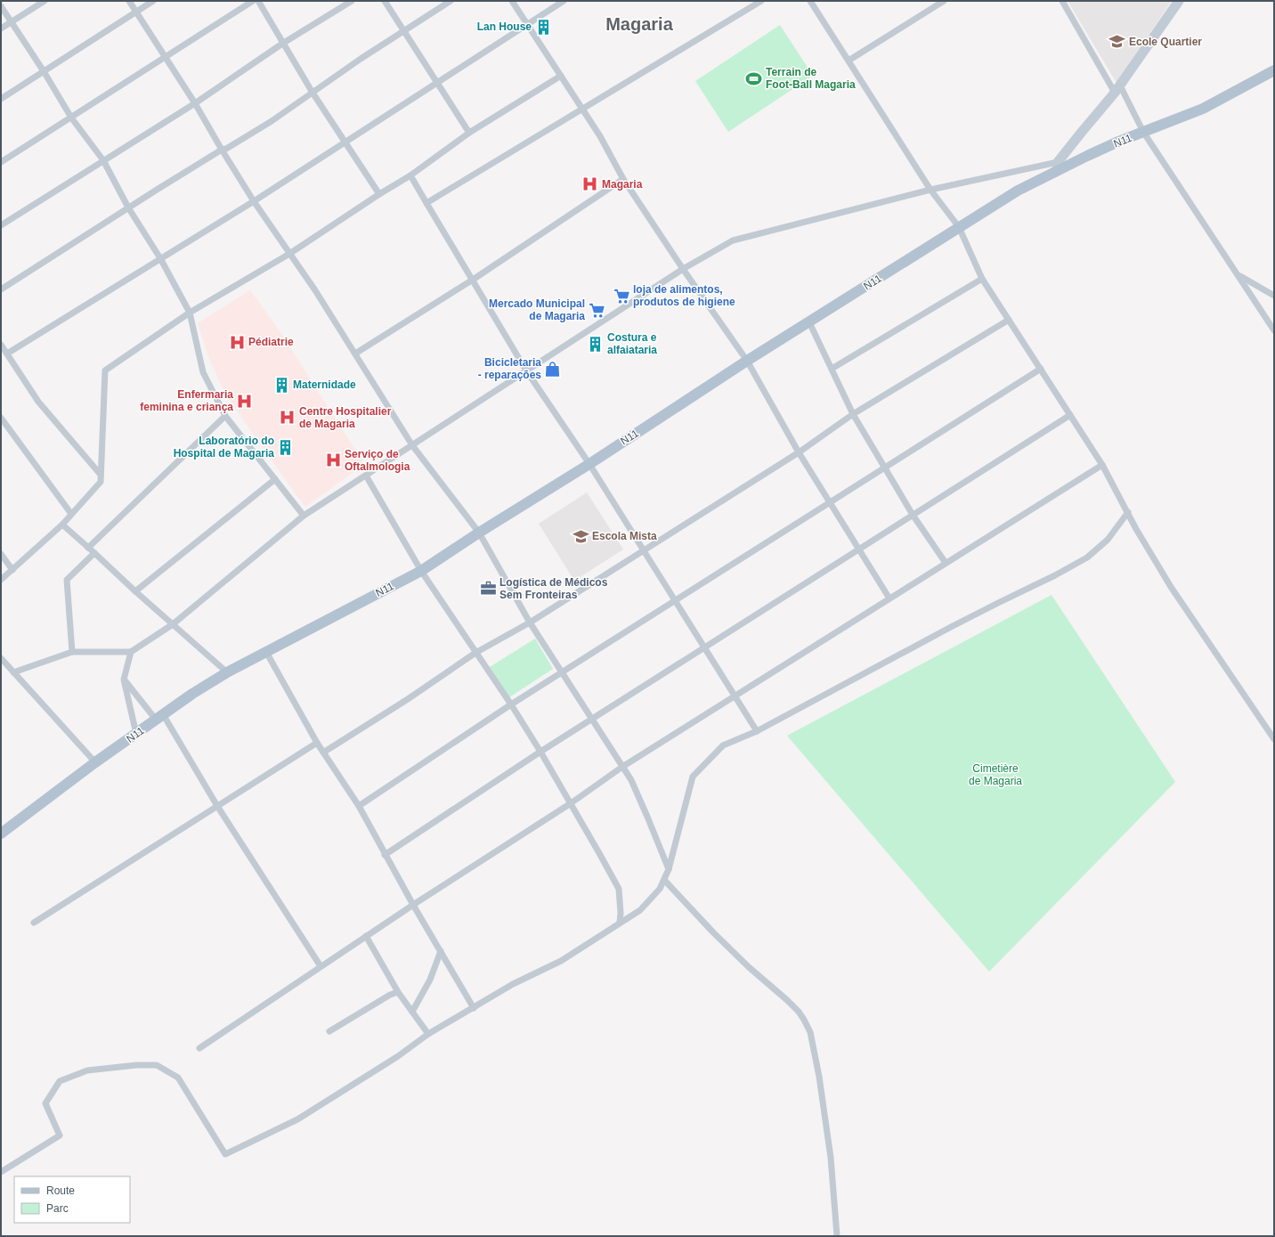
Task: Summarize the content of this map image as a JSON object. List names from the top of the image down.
{
  "streets": {
    "main road": ["N11"]
  },
  "districts": ["Magaria"],
  "parks": ["Cimetière de Magaria"],
  "places": {
    "building": [
      "Lan House",
      "Costura e alfaiataria",
      "Maternidade",
      "Laboratório do Hospital de Magaria"
    ],
    "school or university": ["Ecole Quartier", "Escola Mista"],
    "sports": ["Terrain de Foot-Ball Magaria"],
    "hospital": [
      "Magaria",
      "Pédiatrie",
      "Enfermaria feminina e criança",
      "Centre Hospitalier de Magaria",
      "Serviço de Oftalmologia"
    ],
    "supermarket": ["loja de alimentos, produtos de higiene", "Mercado Municipal de Magaria"],
    "shop": ["Bicicletaria - reparações"],
    "office": ["Logística de Médicos Sem Fronteiras"]
  },
  "legend": ["Route", "Parc"]
}
